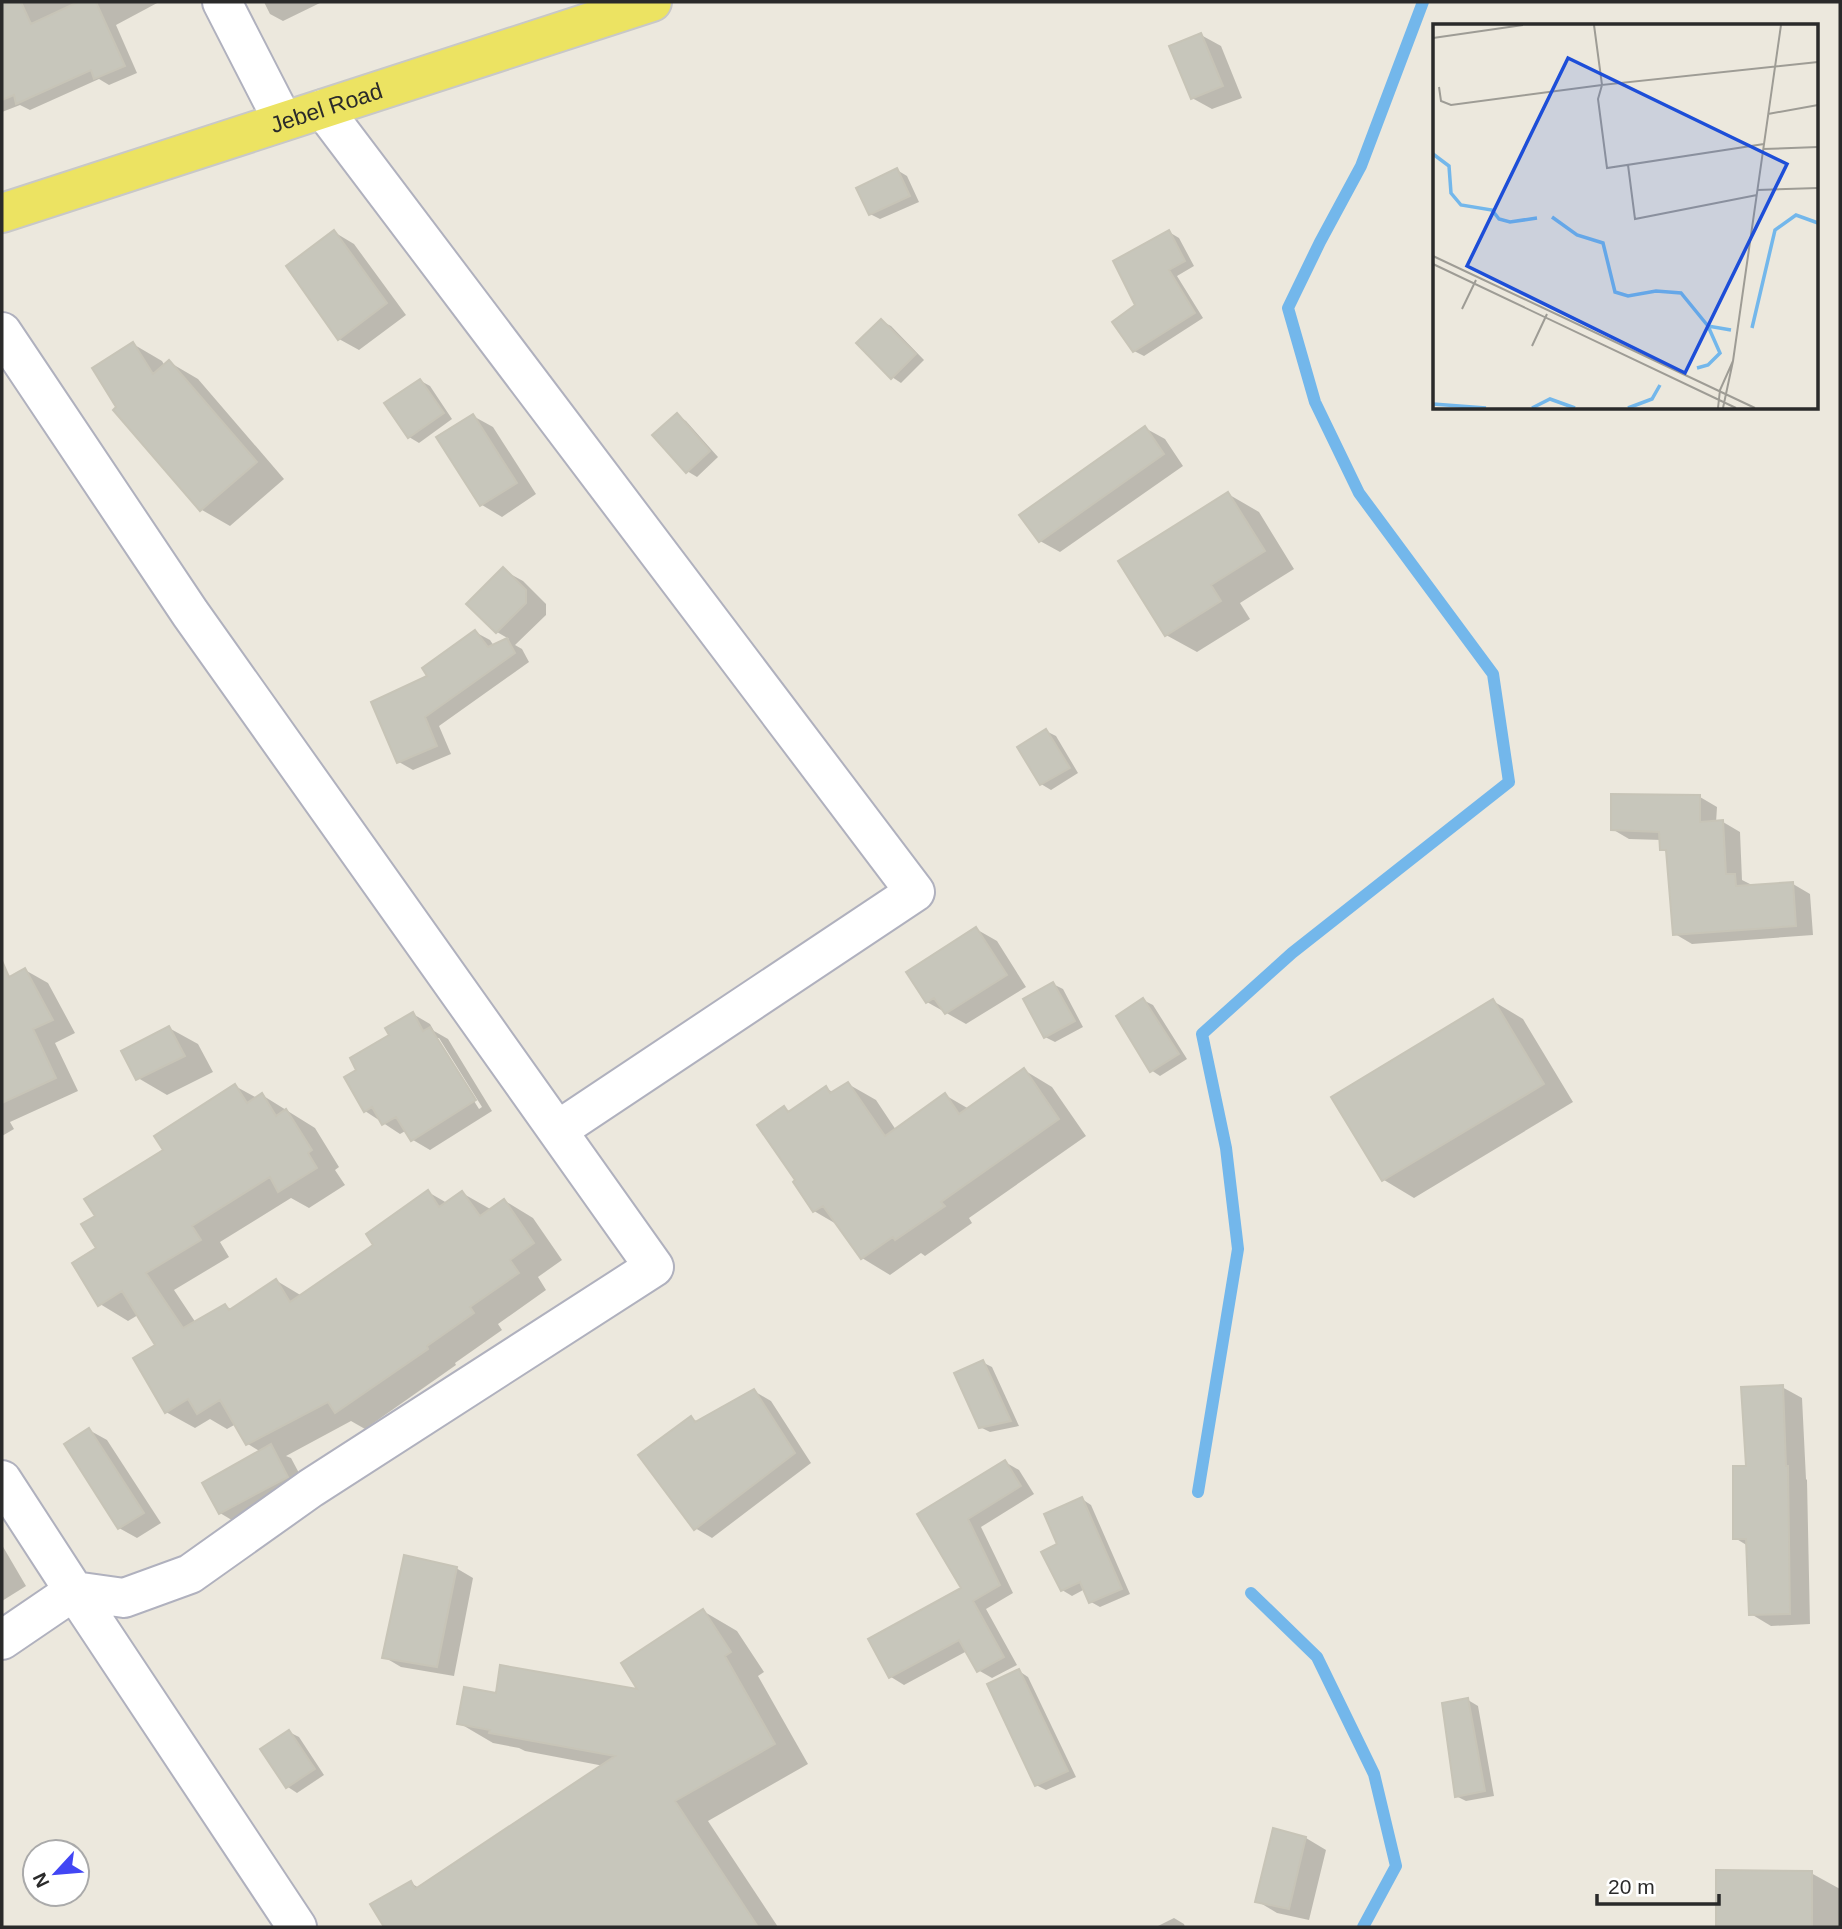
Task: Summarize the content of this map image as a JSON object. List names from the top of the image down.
{
  "streets": {
    "main road": ["Jebel Road"]
  },
  "scale_bar": "20 m",
  "north": "bottom left"
}
